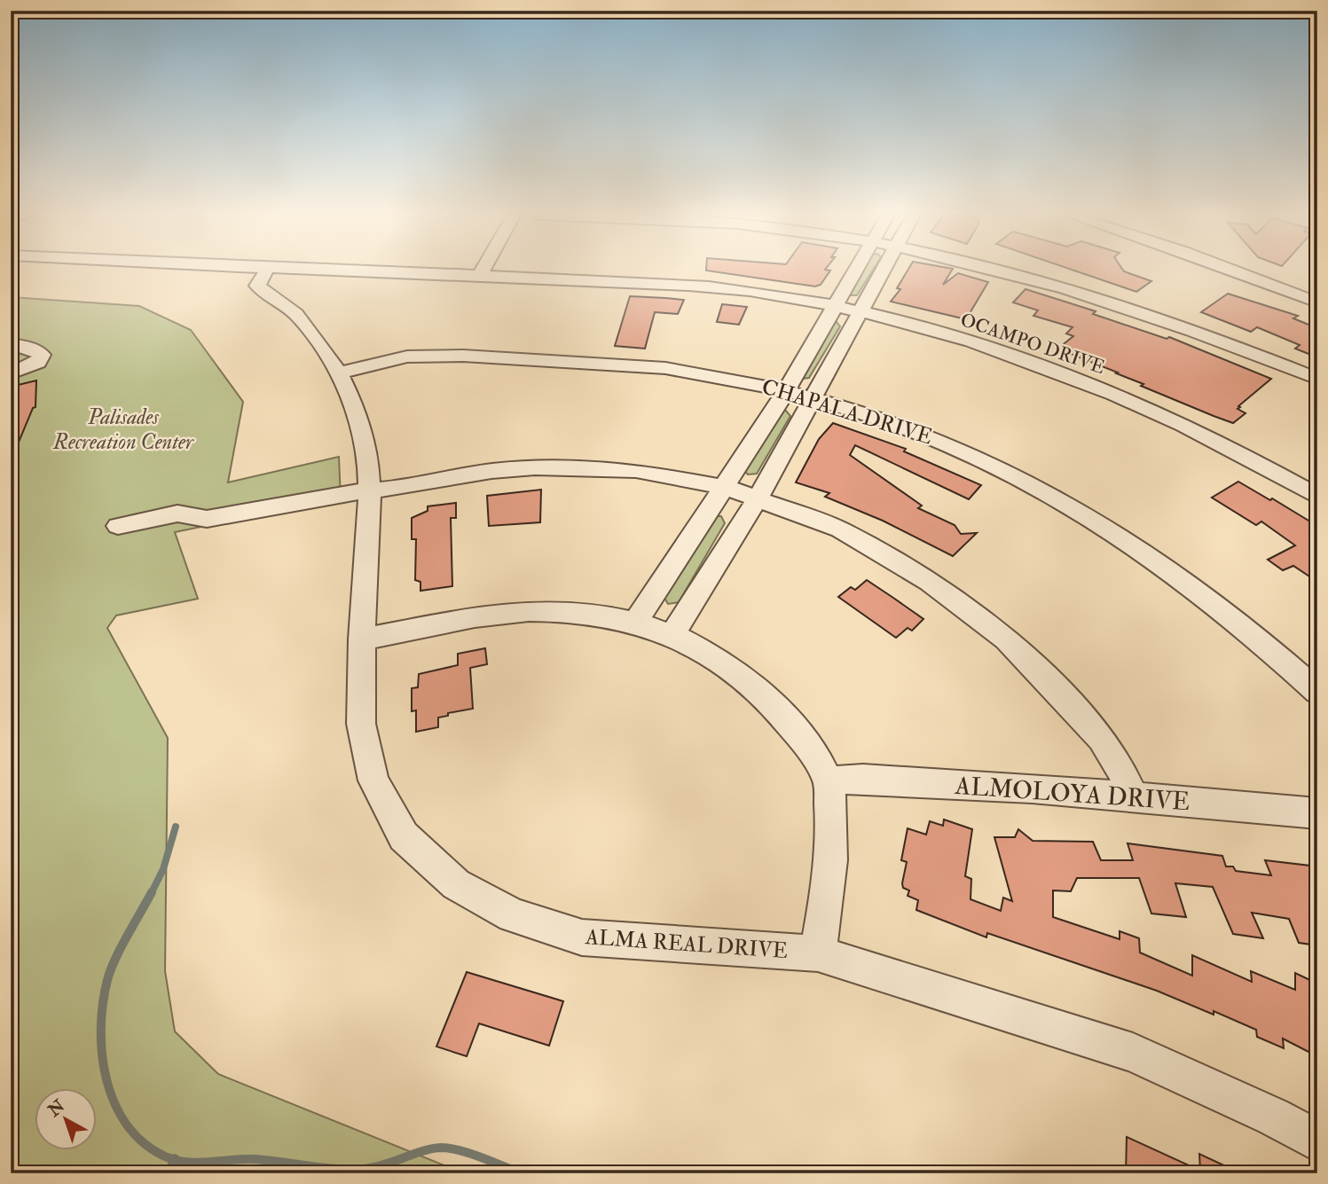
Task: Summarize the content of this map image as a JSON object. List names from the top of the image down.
{
  "streets": {
    "street": [
      "OCAMPO DRIVE",
      "CHAPALA DRIVE",
      "ALMOLOYA DRIVE",
      "ALMA REAL DRIVE"
    ]
  },
  "crossings": [
    ["OCAMPO DRIVE", "ALMA REAL DRIVE"],
    ["CHAPALA DRIVE", "ALMA REAL DRIVE"]
  ],
  "parks": ["Palisades Recreation Center"],
  "north": "top left"
}
